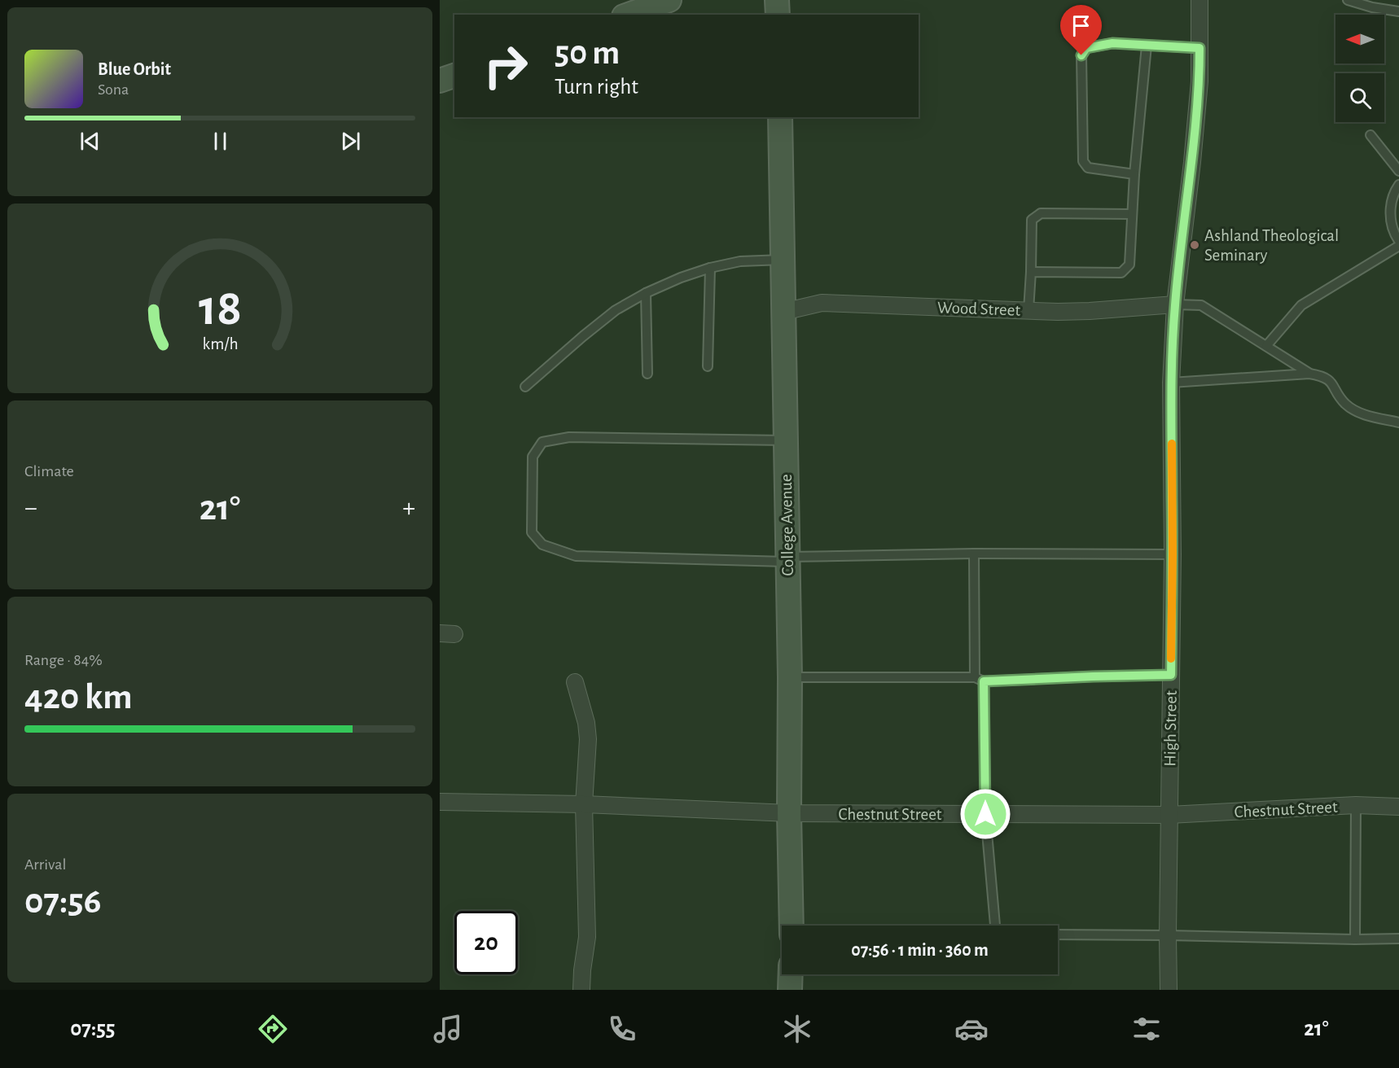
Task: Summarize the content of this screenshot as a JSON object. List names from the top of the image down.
{
  "streets": {
    "street": [
      "Wood Street",
      "College Avenue",
      "High Street",
      "Chestnut Street"
    ]
  },
  "crossings": [
    ["Wood Street", "College Avenue"],
    ["Wood Street", "High Street"],
    ["College Avenue", "Chestnut Street"],
    ["High Street", "Chestnut Street"]
  ],
  "places": ["Ashland Theological Seminary"],
  "north": "left",
  "page": {
    "turn": ["50 m", "Turn right"],
    "song": ["Blue Orbit", "Sona"],
    "tile": [
      "Climate",
      ["Range · 84%", "420 km"],
      ["Arrival", "07:56"]
    ],
    "heat": ["−", "21°", "+"],
    "limit": "20",
    "trip": "07:56 · 1 min · 360 m",
    "tabs": ["07:55", "21°"],
    "gauge": ["18", "km/h"]
  }
}
